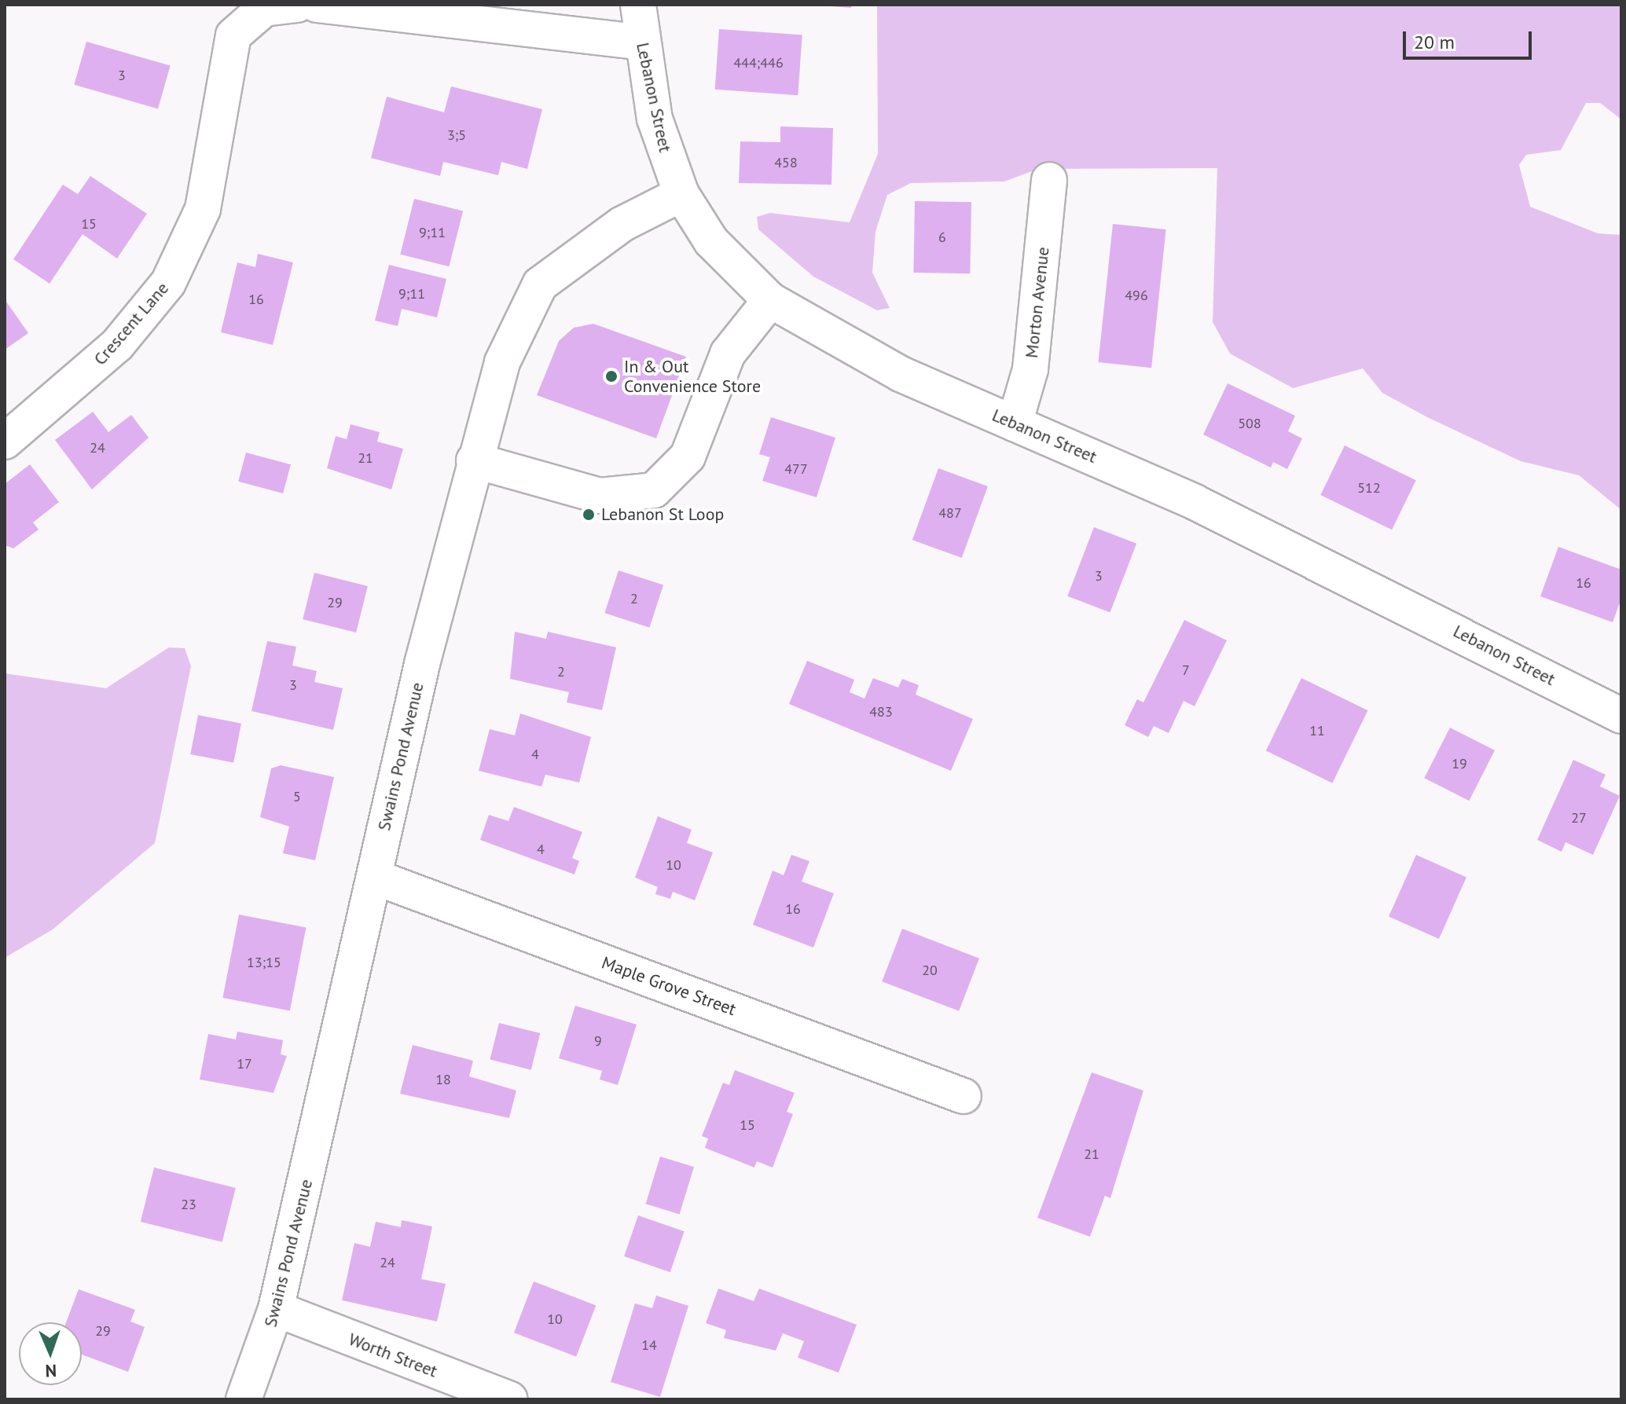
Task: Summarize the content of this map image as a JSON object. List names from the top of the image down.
{
  "streets": {
    "street": [
      "Lebanon Street",
      "Morton Avenue",
      "Crescent Lane",
      "Swains Pond Avenue",
      "Maple Grove Street",
      "Worth Street"
    ]
  },
  "crossings": [
    ["Lebanon Street", "Morton Avenue"],
    ["Lebanon Street", "Swains Pond Avenue"],
    ["Swains Pond Avenue", "Maple Grove Street"],
    ["Swains Pond Avenue", "Worth Street"]
  ],
  "places": ["In & Out Convenience Store", "Lebanon St Loop"],
  "house_numbers": [
    "444;446",
    "3",
    "3;5",
    "458",
    "15",
    "9;11",
    "6",
    "9;11",
    "496",
    "16",
    "508",
    "24",
    "21",
    "477",
    "512",
    "487",
    "3",
    "16",
    "2",
    "29",
    "7",
    "2",
    "3",
    "483",
    "11",
    "4",
    "19",
    "5",
    "27",
    "4",
    "10",
    "16",
    "13;15",
    "20",
    "9",
    "17",
    "18",
    "15",
    "21",
    "23",
    "24",
    "10",
    "29",
    "14"
  ],
  "scale_bar": "20 m",
  "north": "bottom"
}
